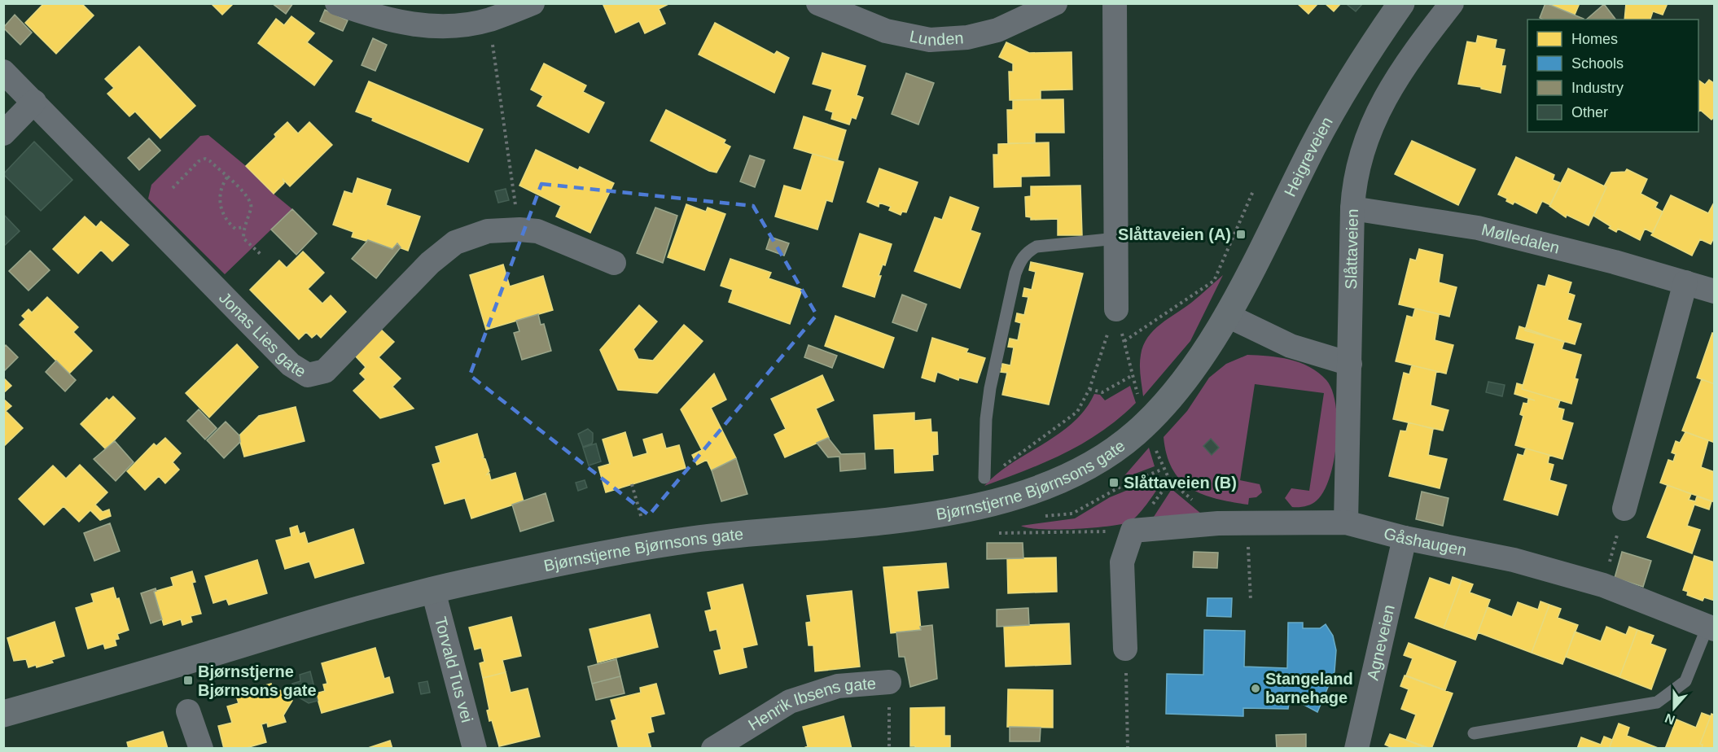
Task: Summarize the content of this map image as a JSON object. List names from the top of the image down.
{
  "streets": {
    "main road": ["Heigreveien", "Bjørnstjerne Bjørnsons gate"],
    "street": [
      "Lunden",
      "Mølledalen",
      "Slåttaveien",
      "Jonas Lies gate",
      "Gåshaugen",
      "Agneveien",
      "Torvald Tus vei",
      "Henrik Ibsens gate"
    ]
  },
  "crossings": [
    ["Heigreveien", "Bjørnstjerne Bjørnsons gate"],
    ["Mølledalen", "Slåttaveien"],
    ["Slåttaveien", "Gåshaugen"],
    ["Bjørnstjerne Bjørnsons gate", "Torvald Tus vei"],
    ["Gåshaugen", "Agneveien"]
  ],
  "places": {
    "transit": ["Slåttaveien (A)", "Slåttaveien (B)", "Bjørnstjerne Bjørnsons gate"],
    "other": ["Stangeland barnehage"]
  },
  "legend": [
    "Homes",
    "Schools",
    "Industry",
    "Other"
  ],
  "north": "bottom"
}
